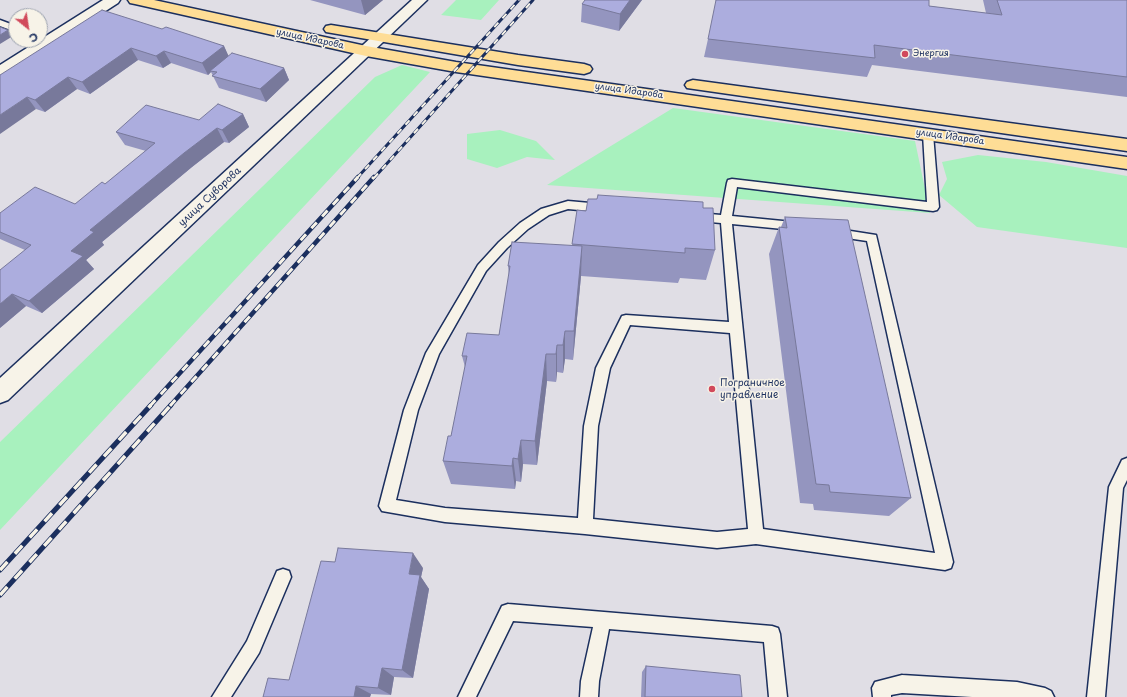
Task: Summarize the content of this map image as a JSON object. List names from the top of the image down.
{
  "streets": {
    "main road": ["улица Идарова", "улица Суворова"]
  },
  "crossings": [
    ["улица Идарова", "улица Суворова"]
  ],
  "places": ["Энергия", "Пограничное управление"],
  "north": "bottom right"
}
